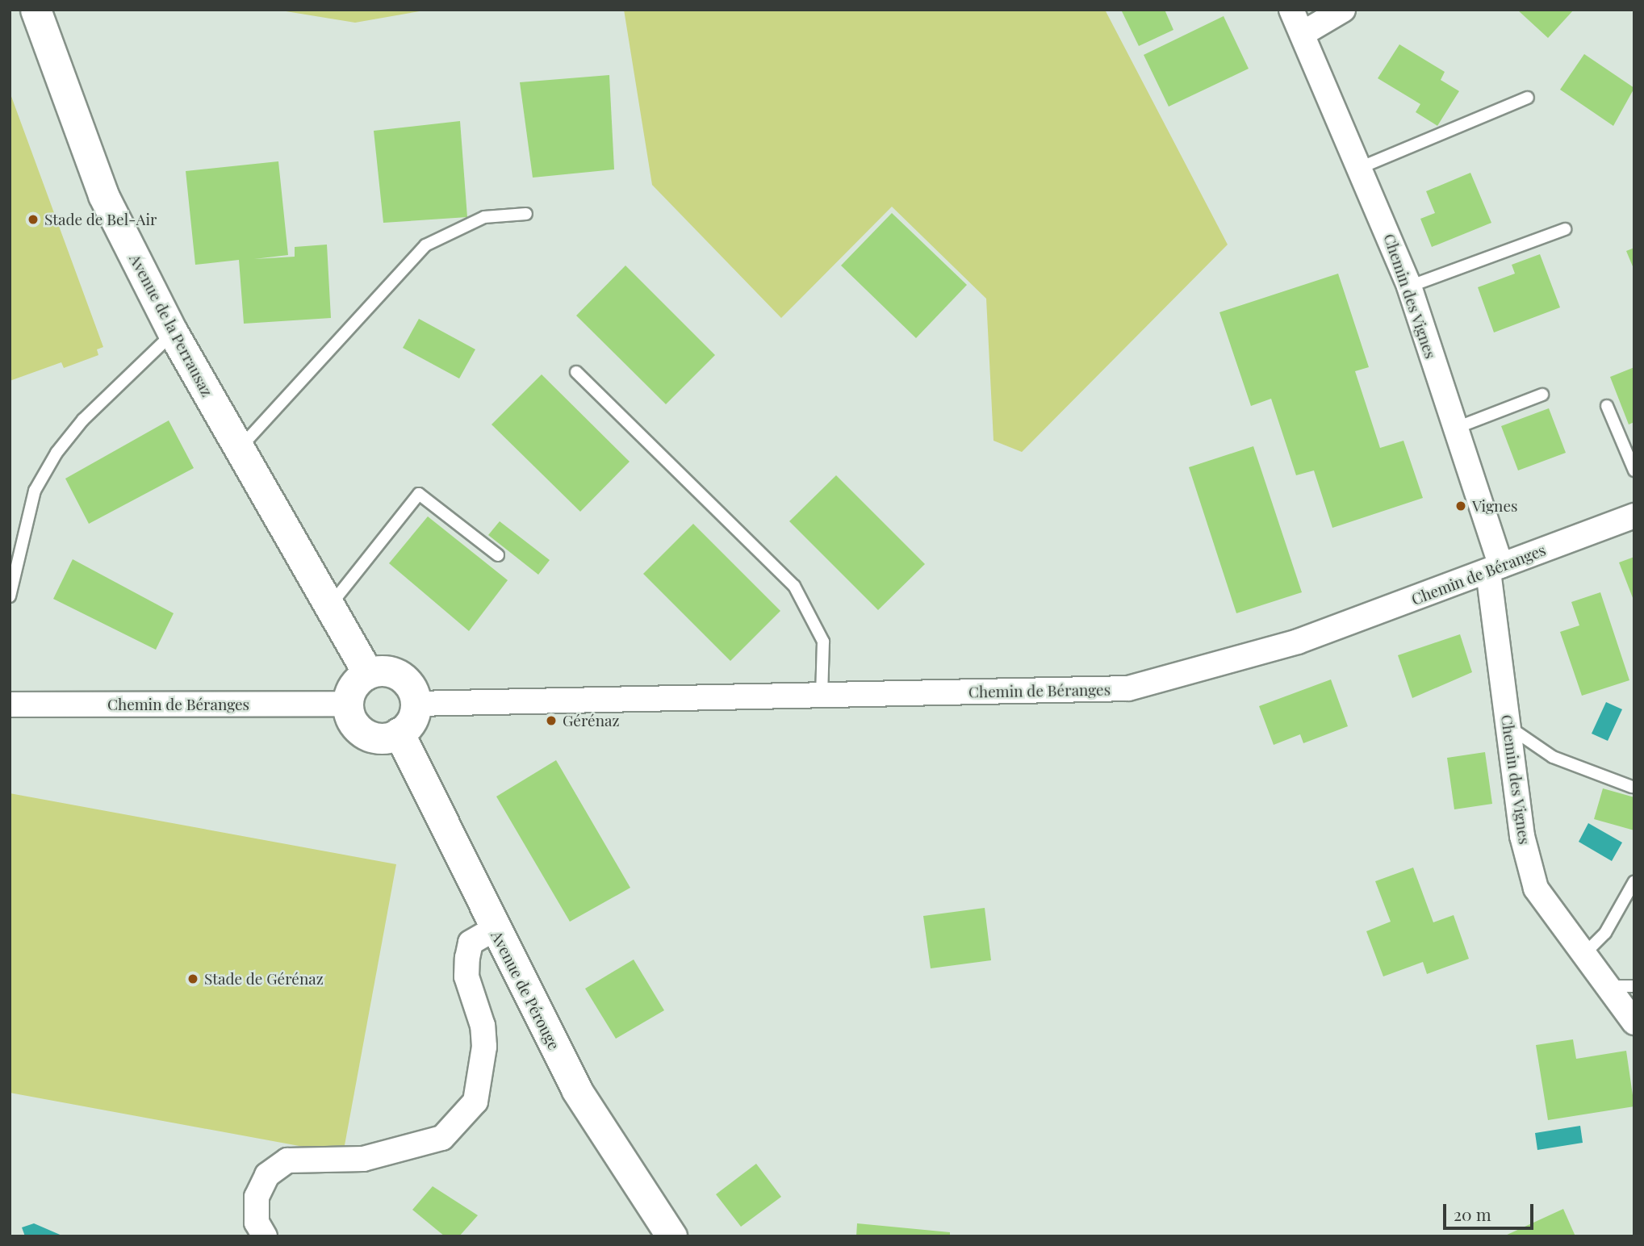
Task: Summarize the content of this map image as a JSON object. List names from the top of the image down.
{
  "streets": {
    "street": [
      "Chemin des Vignes",
      "Avenue de la Perrausaz",
      "Chemin de Béranges",
      "Avenue de Pérouge"
    ]
  },
  "crossings": [
    ["Chemin des Vignes", "Chemin de Béranges"],
    ["Avenue de la Perrausaz", "Chemin de Béranges"],
    ["Avenue de la Perrausaz", "Avenue de Pérouge"],
    ["Chemin de Béranges", "Avenue de Pérouge"]
  ],
  "places": [
    "Stade de Bel-Air",
    "Vignes",
    "Gérénaz",
    "Stade de Gérénaz"
  ],
  "scale_bar": "20 m"
}
